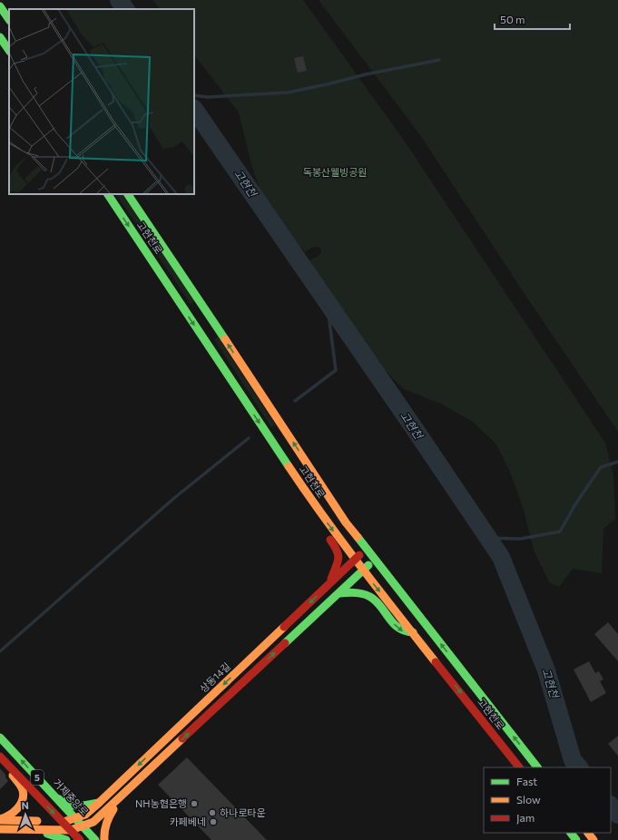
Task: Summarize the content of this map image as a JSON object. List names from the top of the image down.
{
  "streets": {
    "street": [
      "고현천로",
      "상동14길",
      "5",
      "거제중앙로"
    ]
  },
  "crossings": [
    ["고현천로", "상동14길"],
    ["상동14길", "5"],
    ["상동14길", "거제중앙로"]
  ],
  "water": ["고현천"],
  "parks": ["독봉산웰빙공원"],
  "places": ["NH농협은행", "하나로타운", "카페베네"],
  "legend": ["Fast", "Slow", "Jam"],
  "scale_bar": "50 m",
  "north": "top"
}
